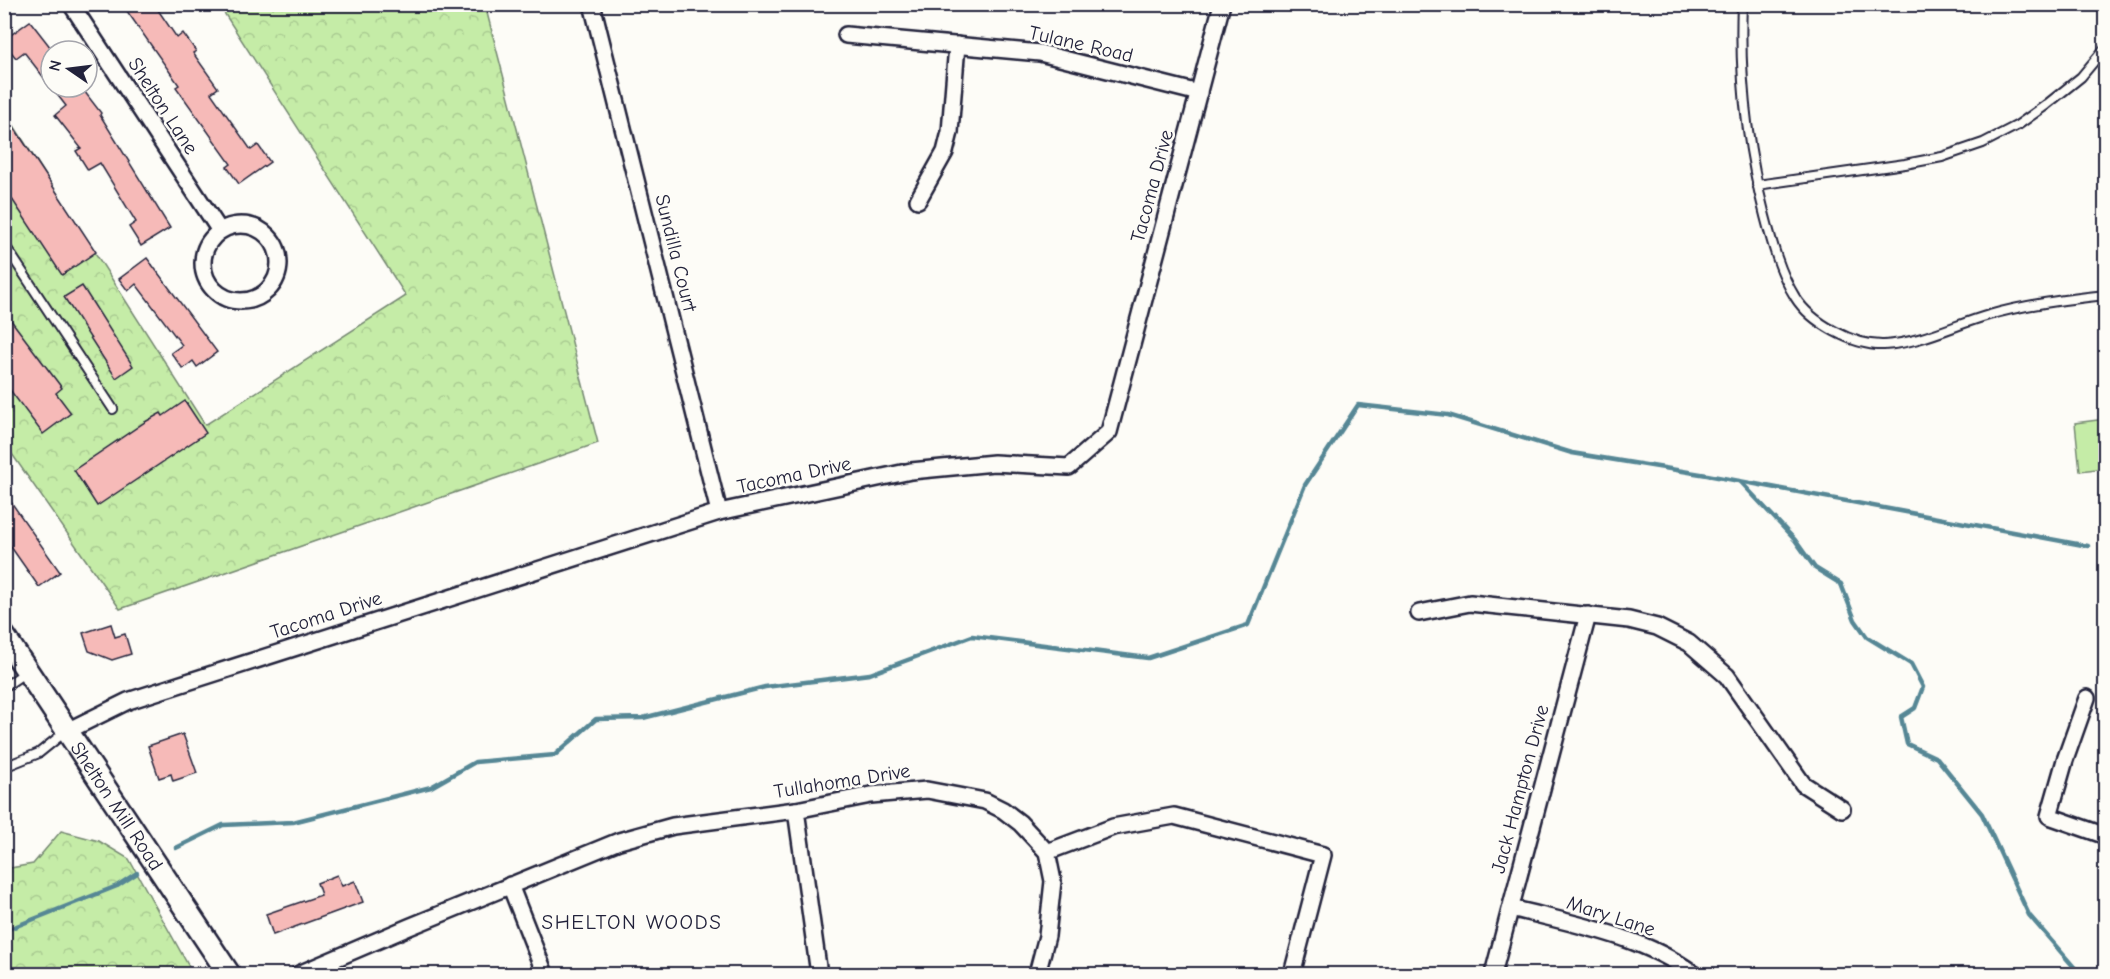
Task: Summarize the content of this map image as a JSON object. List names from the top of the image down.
{
  "streets": {
    "street": [
      "Tulane Road",
      "Shelton Lane",
      "Tacoma Drive",
      "Sundilla Court",
      "Tullahoma Drive",
      "Jack Hampton Drive",
      "Shelton Mill Road",
      "Mary Lane"
    ]
  },
  "crossings": [
    ["Tulane Road", "Tacoma Drive"],
    ["Tacoma Drive", "Sundilla Court"],
    ["Tacoma Drive", "Shelton Mill Road"],
    ["Jack Hampton Drive", "Mary Lane"]
  ],
  "districts": ["SHELTON WOODS"],
  "north": "left"
}
